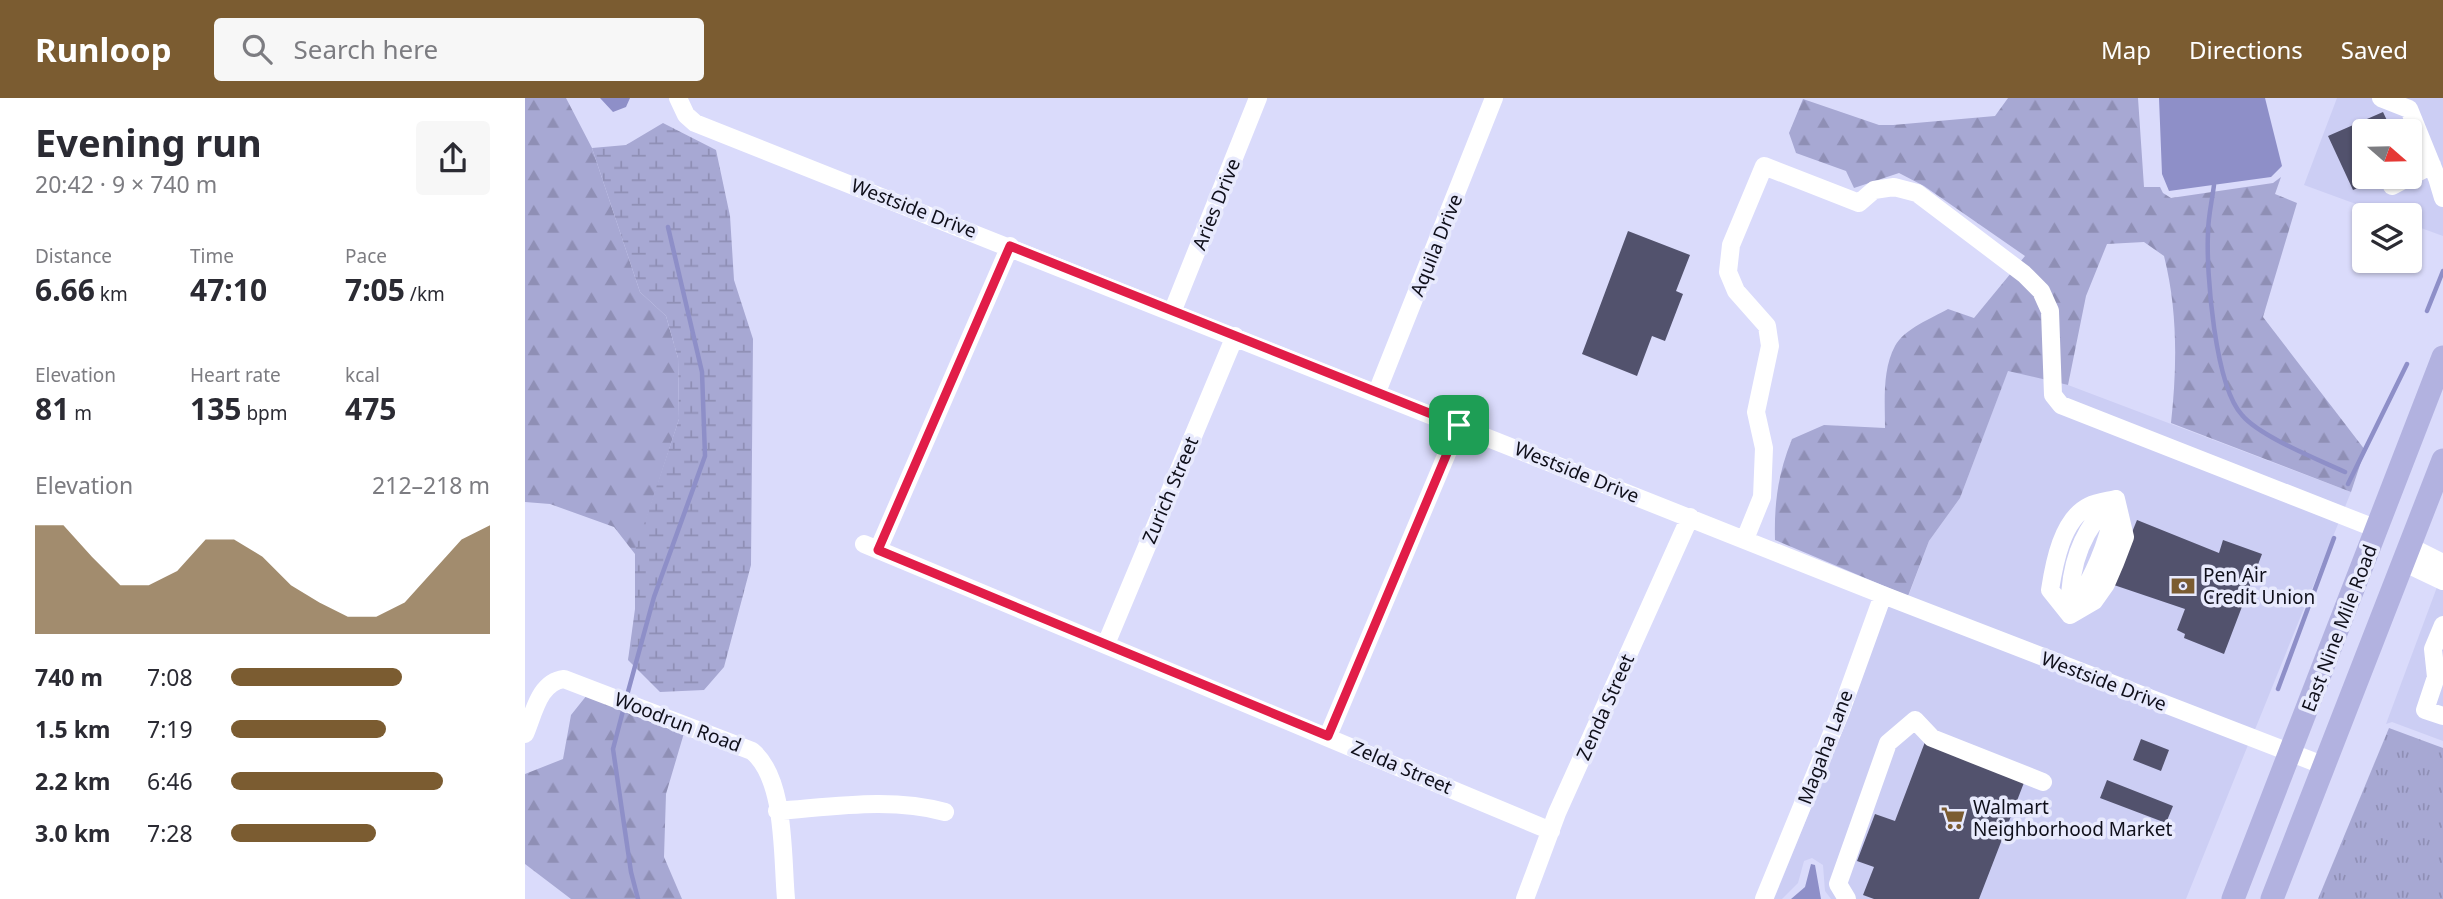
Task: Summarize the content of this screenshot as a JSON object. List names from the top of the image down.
{
  "streets": {
    "main road": ["East Nine Mile Road"],
    "street": [
      "Aries Drive",
      "Westside Drive",
      "Aquila Drive",
      "Zurich Street",
      "Zenda Street",
      "Woodrun Road",
      "Magaha Lane",
      "Zelda Street"
    ]
  },
  "crossings": [
    ["Aries Drive", "Westside Drive"],
    ["Westside Drive", "Aquila Drive"],
    ["Westside Drive", "Zurich Street"],
    ["Westside Drive", "East Nine Mile Road"],
    ["Westside Drive", "Zenda Street"],
    ["Westside Drive", "Magaha Lane"],
    ["Westside Drive", "Zelda Street"],
    ["Zurich Street", "Zelda Street"],
    ["Zenda Street", "Zelda Street"]
  ],
  "places": {
    "bank": ["Pen Air Credit Union"],
    "supermarket": ["Walmart Neighborhood Market"]
  },
  "north": "right",
  "page": {
    "header": "Runloop",
    "search": "Search here",
    "nav": ["Map", "Directions", "Saved"],
    "heading": ["Evening run", "20:42 · 9 × 740 m"],
    "stats": [
      ["Distance", "6.66 km"],
      ["Time", "47:10"],
      ["Pace", "7:05 /km"],
      ["Elevation", "81 m"],
      ["Heart rate", "135 bpm"],
      ["kcal", "475"]
    ],
    "chart": ["Elevation", "212–218 m"],
    "list": [
      {
        "name": "740 m",
        "note": "7:08"
      },
      {
        "name": "1.5 km",
        "note": "7:19"
      },
      {
        "name": "2.2 km",
        "note": "6:46"
      },
      {
        "name": "3.0 km",
        "note": "7:28"
      }
    ]
  }
}
